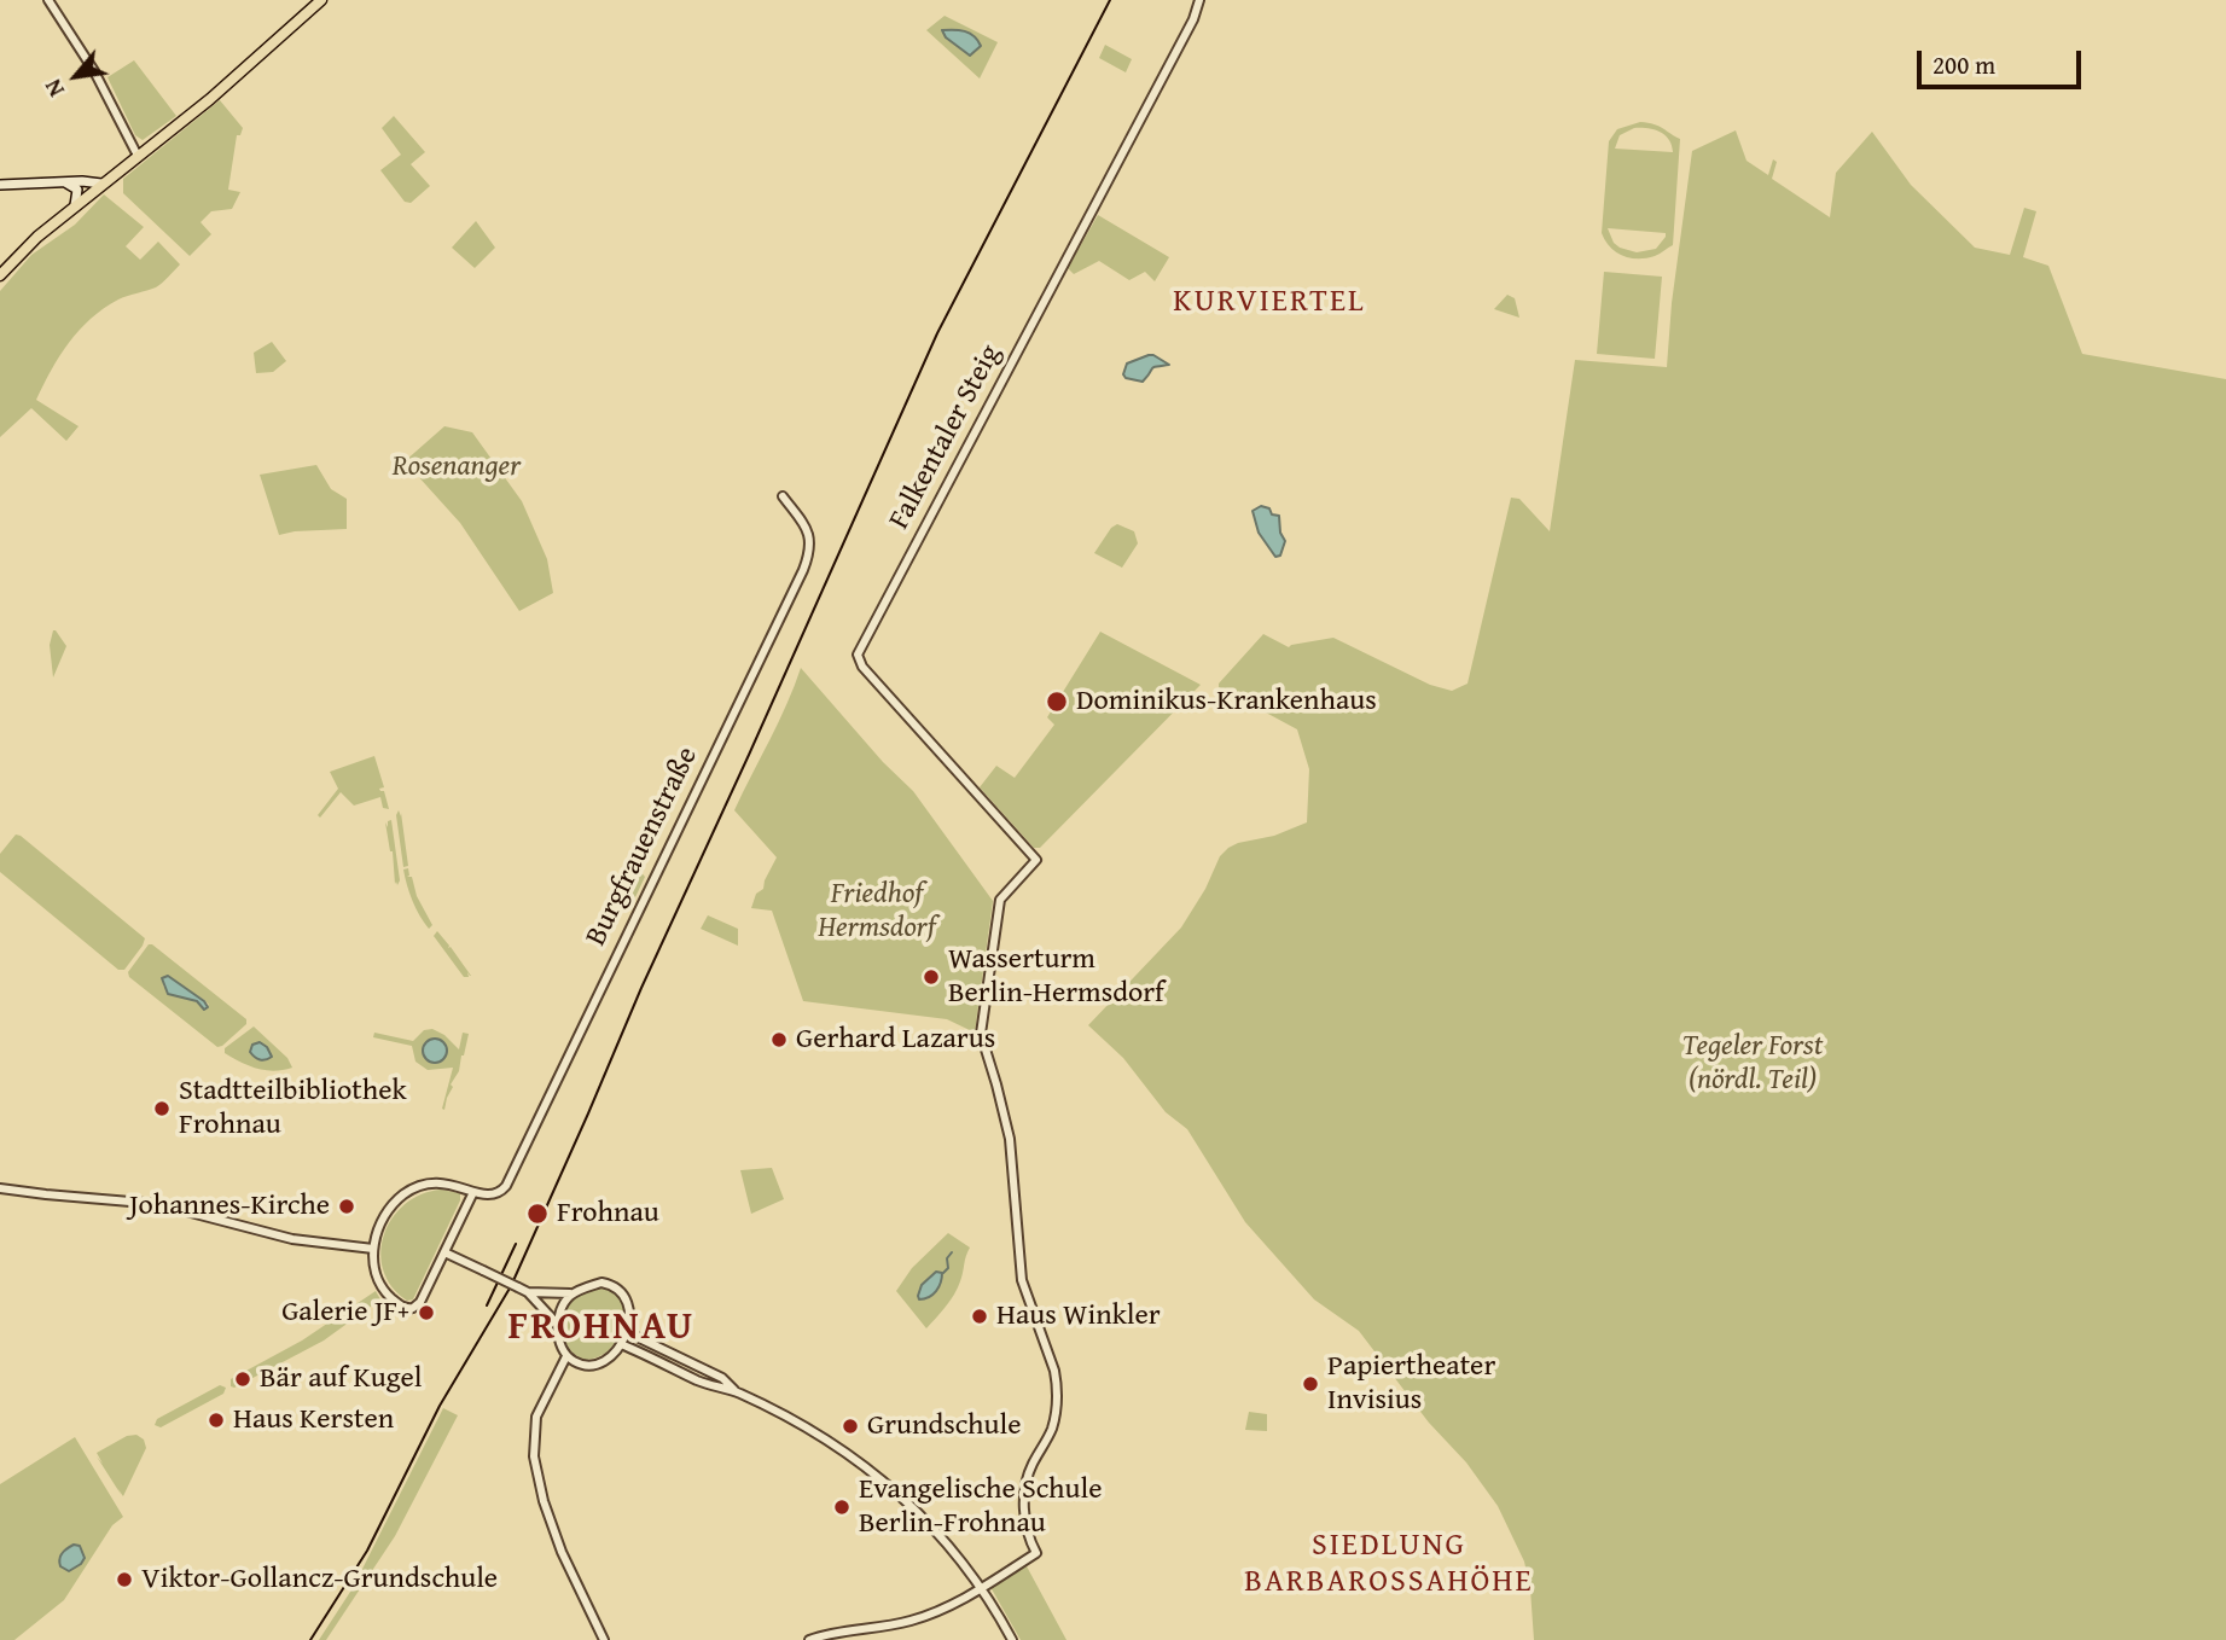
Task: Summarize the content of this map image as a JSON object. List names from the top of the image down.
{
  "streets": {
    "street": ["Falkentaler Steig", "Burgfrauenstraße"]
  },
  "districts": ["KURVIERTEL", "FROHNAU", "SIEDLUNG BARBAROSSAHÖHE"],
  "parks": ["Rosenanger", "Friedhof Hermsdorf", "Tegeler Forst (nördl. Teil)"],
  "places": [
    "Dominikus-Krankenhaus",
    "Wasserturm Berlin-Hermsdorf",
    "Gerhard Lazarus",
    "Stadtteilbibliothek Frohnau",
    "Johannes-Kirche",
    "Frohnau",
    "Galerie JF+",
    "Haus Winkler",
    "Bär auf Kugel",
    "Papiertheater Invisius",
    "Haus Kersten",
    "Grundschule",
    "Evangelische Schule Berlin-Frohnau",
    "Viktor-Gollancz-Grundschule"
  ],
  "scale_bar": "200 m",
  "north": "bottom left"
}
